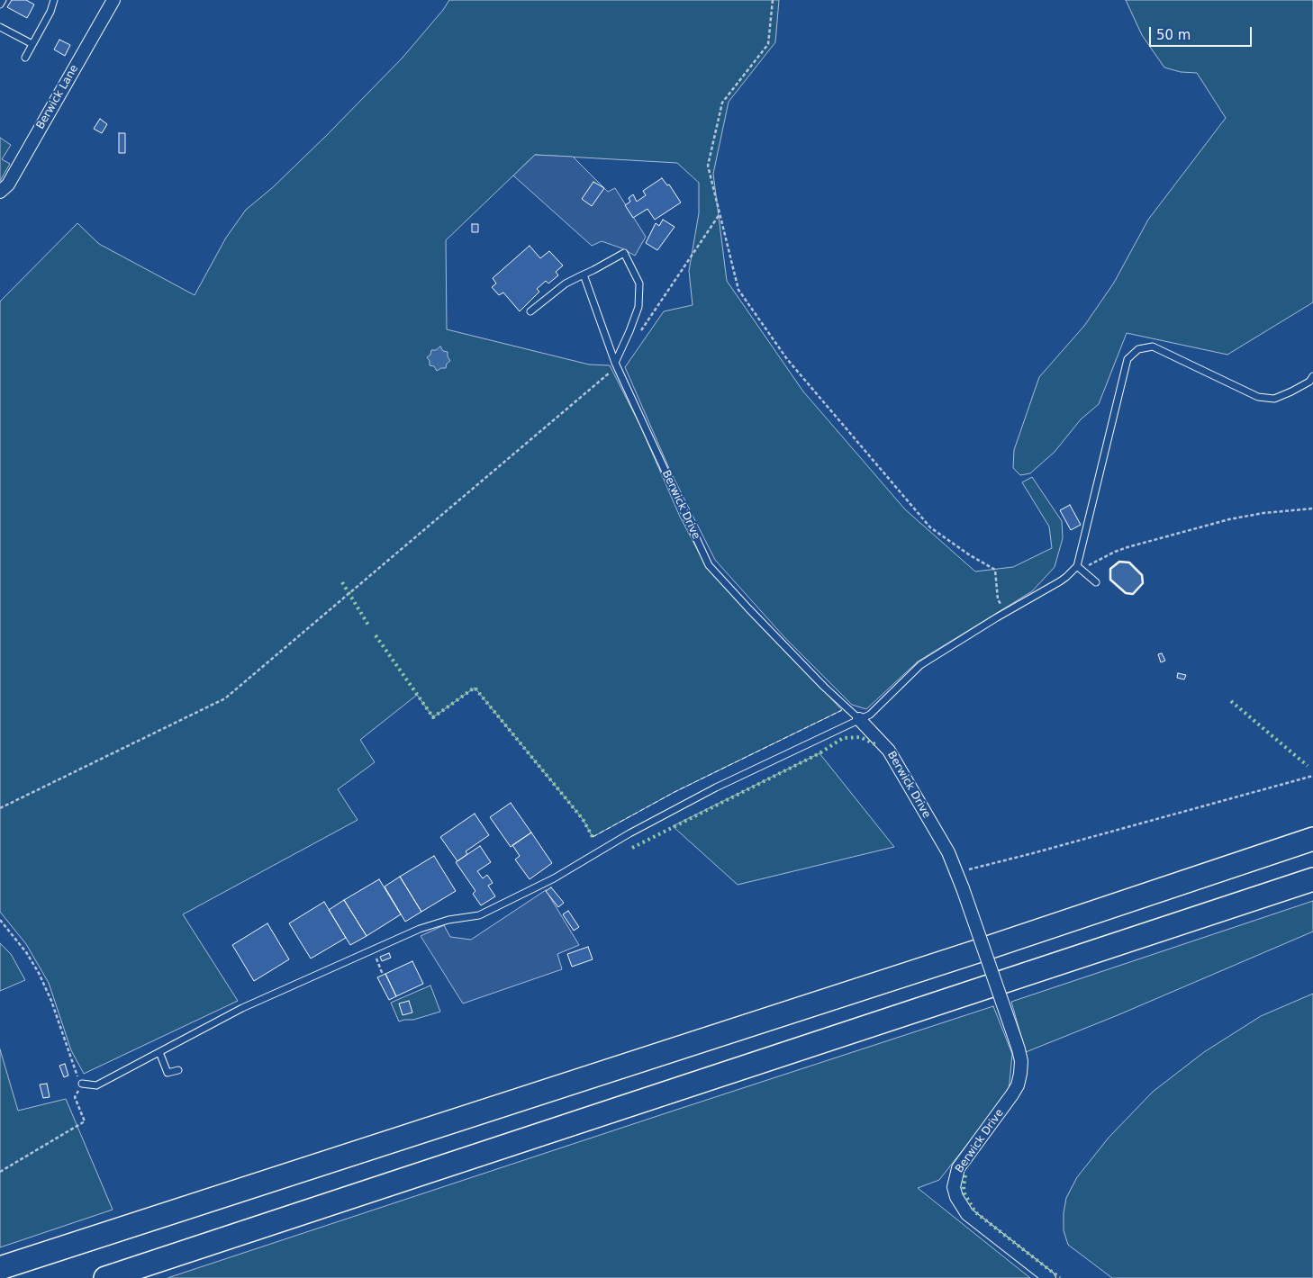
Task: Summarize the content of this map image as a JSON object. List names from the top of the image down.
{
  "streets": {
    "street": ["Berwick Lane", "Berwick Drive"]
  },
  "scale_bar": "50 m"
}
